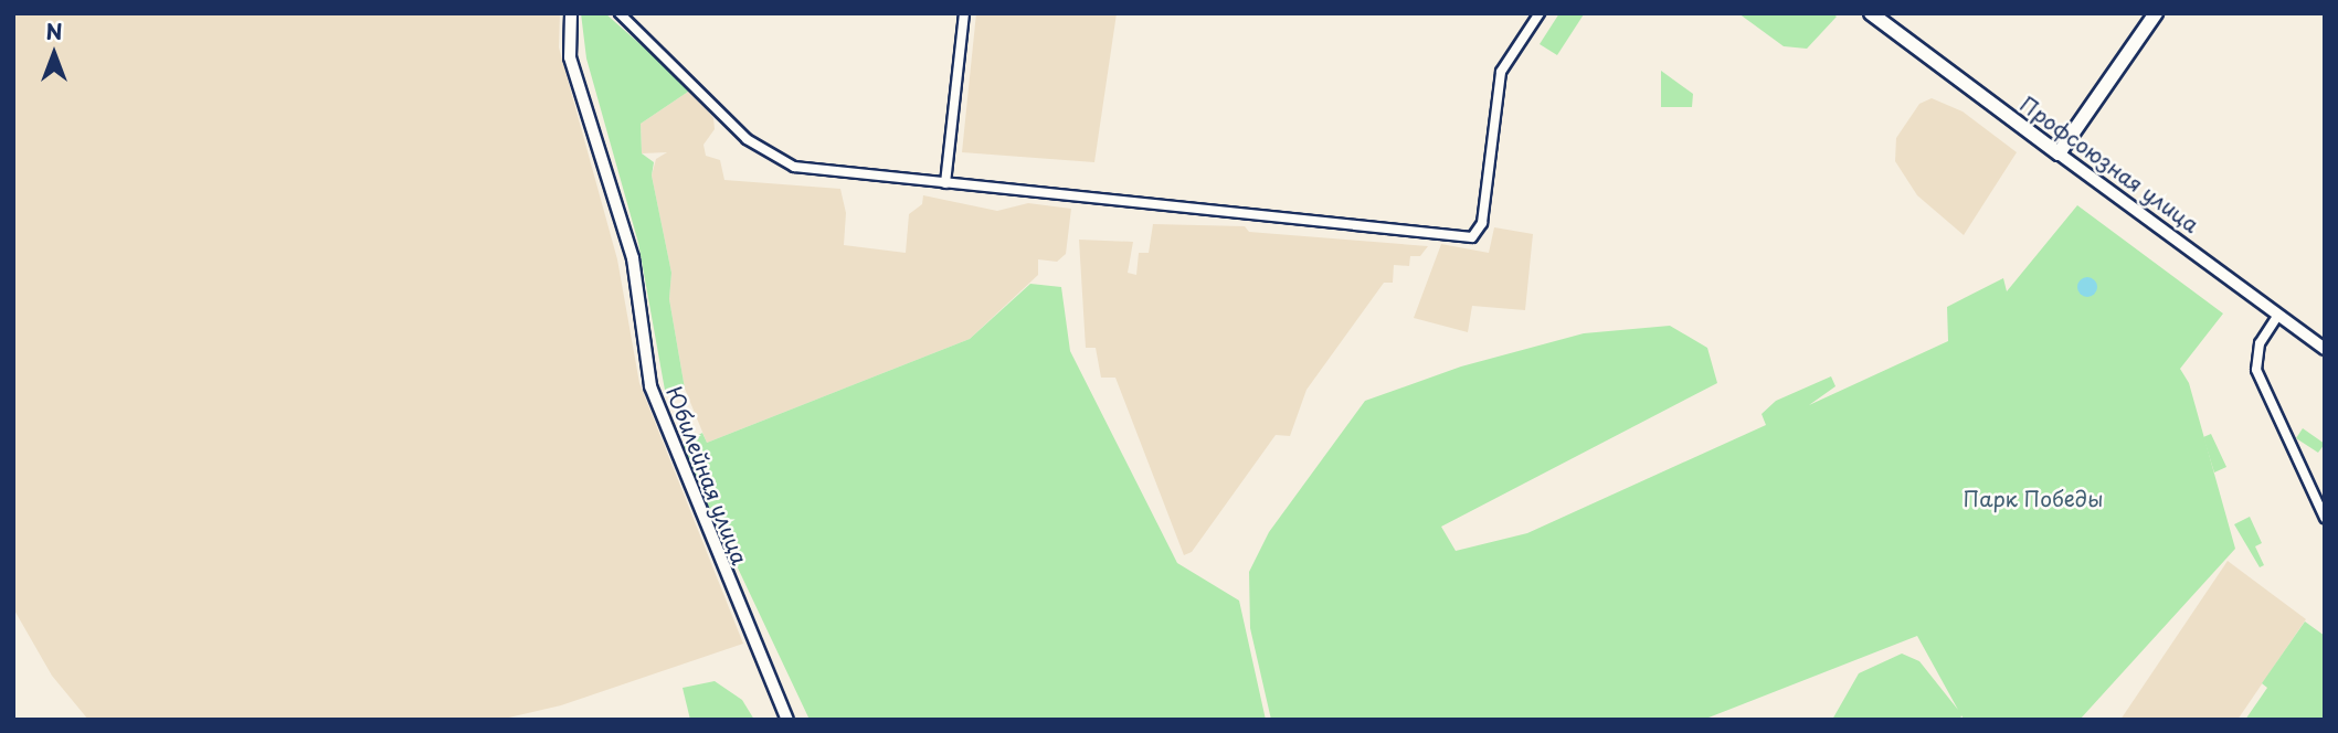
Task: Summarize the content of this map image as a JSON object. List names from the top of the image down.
{
  "streets": {
    "highway": ["Профсоюзная улица"],
    "street": ["Юбилейная улица"]
  },
  "parks": ["Парк Победы"],
  "north": "top"
}
